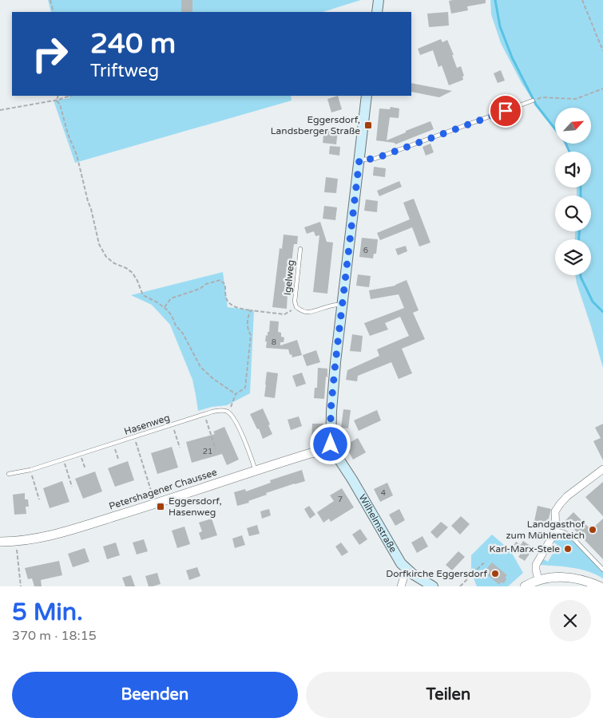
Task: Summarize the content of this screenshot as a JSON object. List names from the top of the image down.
{
  "streets": {
    "main road": ["Wilhelmstraße"],
    "street": ["Petershagener Chaussee"],
    "lane": ["Igelweg", "Hasenweg"]
  },
  "crossings": [
    ["Petershagener Chaussee", "Wilhelmstraße"]
  ],
  "places": {
    "transit": ["Eggersdorf, Landsberger Straße", "Eggersdorf, Hasenweg"],
    "other": ["Landgasthof zum Mühlenteich", "Karl-Marx-Stele", "Dorfkirche Eggersdorf"]
  },
  "house_numbers": [
    "6",
    "8",
    "21",
    "4",
    "7"
  ],
  "north": "top right",
  "page": {
    "turn": ["240 m", "Triftweg"],
    "heading": ["5 Min.", "370 m · 18:15"],
    "buttons": ["Beenden", "Teilen"]
  }
}
